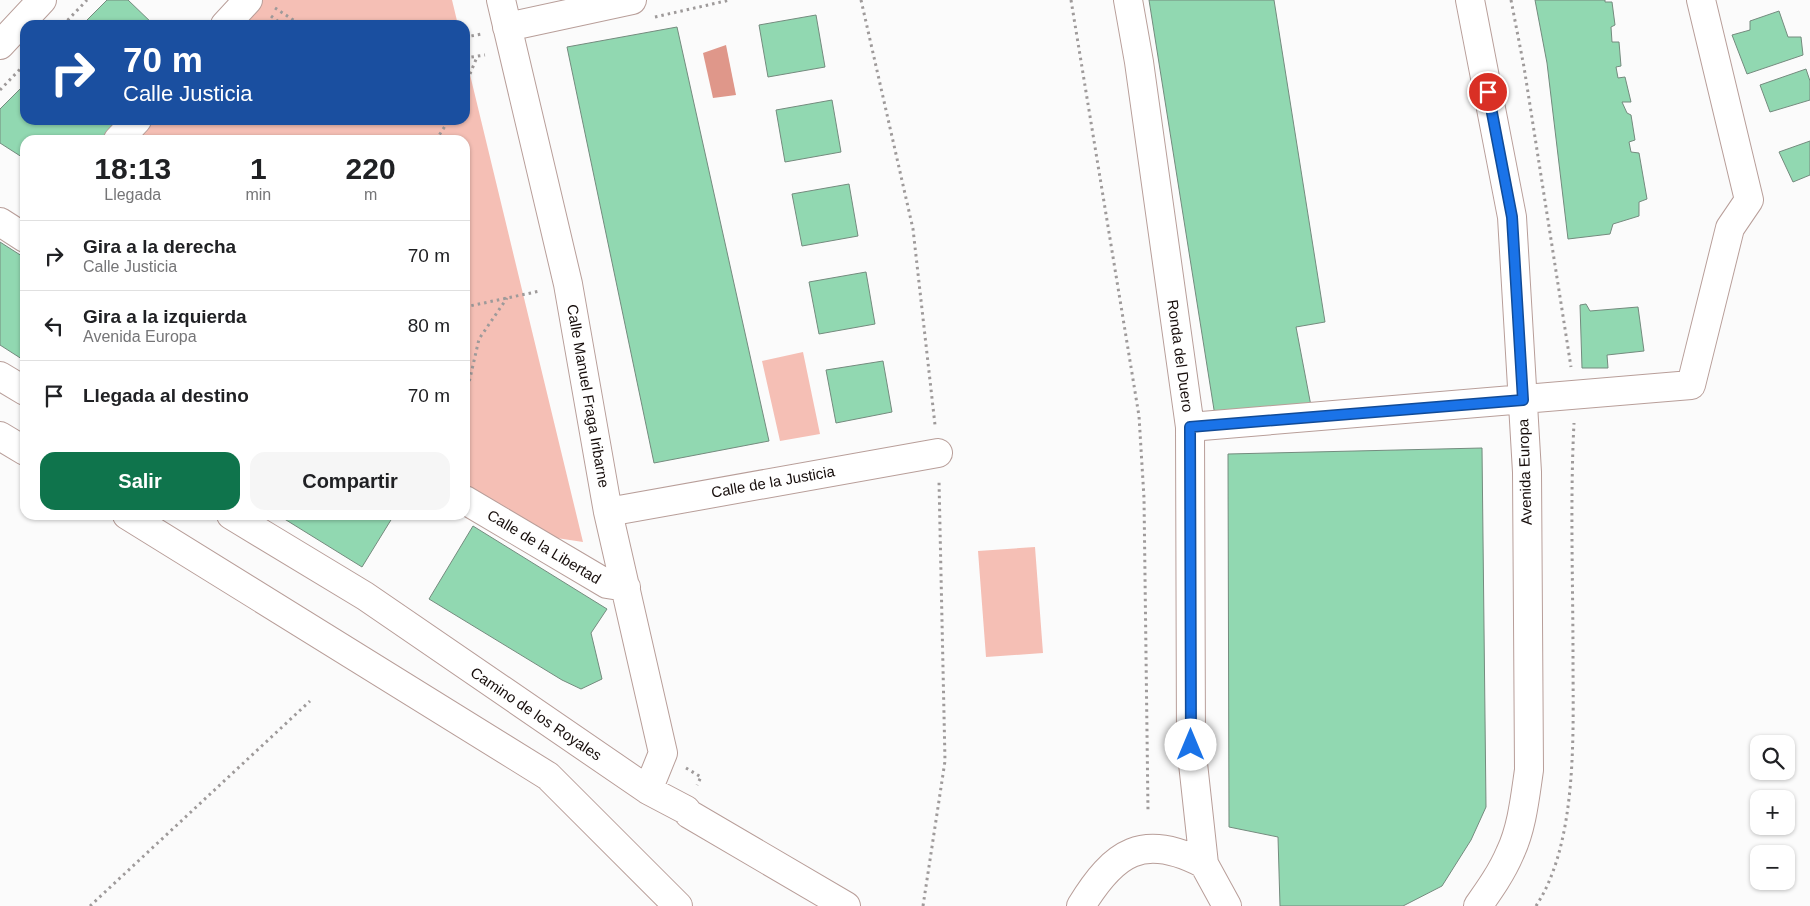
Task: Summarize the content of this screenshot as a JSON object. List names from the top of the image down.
{
  "streets": {
    "street": [
      "Ronda del Duero",
      "Calle Manuel Fraga Iribarne",
      "Avenida Europa",
      "Calle de la Justicia",
      "Calle de la Libertad",
      "Camino de los Royales"
    ]
  },
  "crossings": [
    ["Calle Manuel Fraga Iribarne", "Calle de la Justicia"],
    ["Calle Manuel Fraga Iribarne", "Calle de la Libertad"],
    ["Calle Manuel Fraga Iribarne", "Camino de los Royales"]
  ],
  "page": {
    "turn": ["70 m", "Calle Justicia"],
    "eta": [
      "18:13",
      "Llegada",
      "1",
      "min",
      "220",
      "m"
    ],
    "list": [
      {
        "name": "Gira a la derecha",
        "note": "Calle Justicia",
        "value": "70 m"
      },
      {
        "name": "Gira a la izquierda",
        "note": "Avenida Europa",
        "value": "80 m"
      },
      {
        "name": "Llegada al destino",
        "value": "70 m"
      }
    ],
    "buttons": ["Salir", "Compartir"],
    "map_buttons": ["+", "−"]
  }
}
